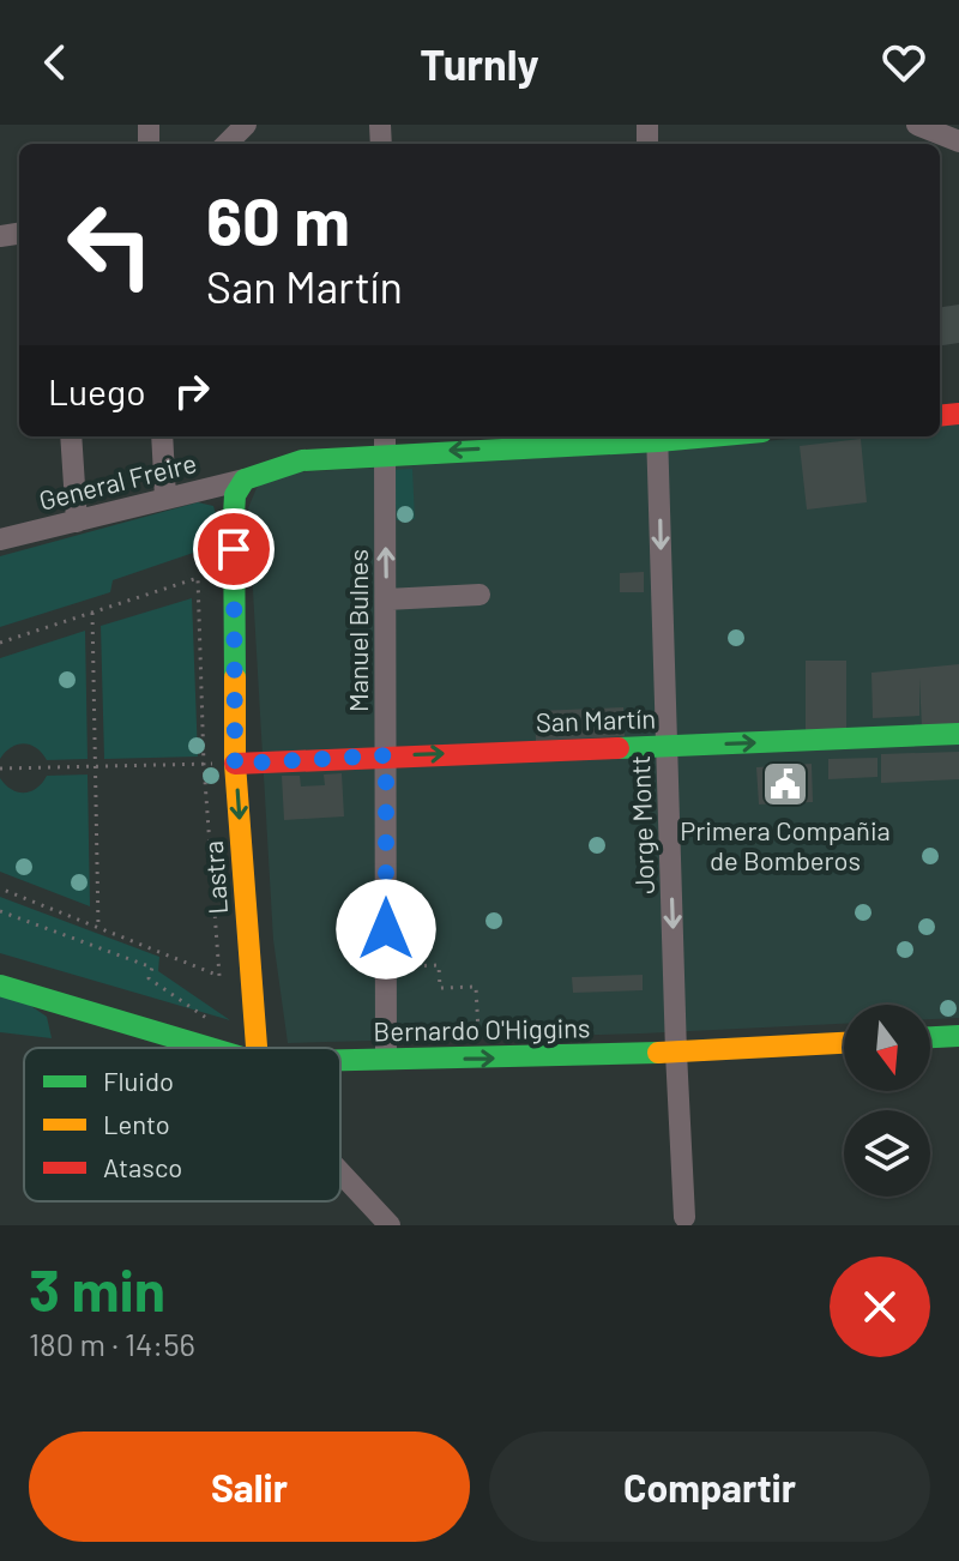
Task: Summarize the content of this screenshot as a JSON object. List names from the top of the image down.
{
  "streets": {
    "main road": [
      "General Freire",
      "San Martín",
      "Lastra",
      "Bernardo O'Higgins"
    ],
    "street": ["Manuel Bulnes", "Jorge Montt"]
  },
  "crossings": [
    ["General Freire", "Manuel Bulnes"],
    ["General Freire", "Jorge Montt"],
    ["General Freire", "Lastra"],
    ["Manuel Bulnes", "San Martín"],
    ["Manuel Bulnes", "Bernardo O'Higgins"],
    ["San Martín", "Jorge Montt"],
    ["San Martín", "Lastra"],
    ["Jorge Montt", "Bernardo O'Higgins"]
  ],
  "one_way": ["San Martín", "Jorge Montt", "Lastra"],
  "places": {
    "public building": ["Primera Compañia de Bomberos"]
  },
  "legend": ["Fluido", "Lento", "Atasco"],
  "north": "bottom",
  "page": {
    "header": "Turnly",
    "turn": ["60 m", "San Martín"],
    "then": "Luego",
    "heading": ["3 min", "180 m · 14:56"],
    "buttons": ["Salir", "Compartir"]
  }
}
